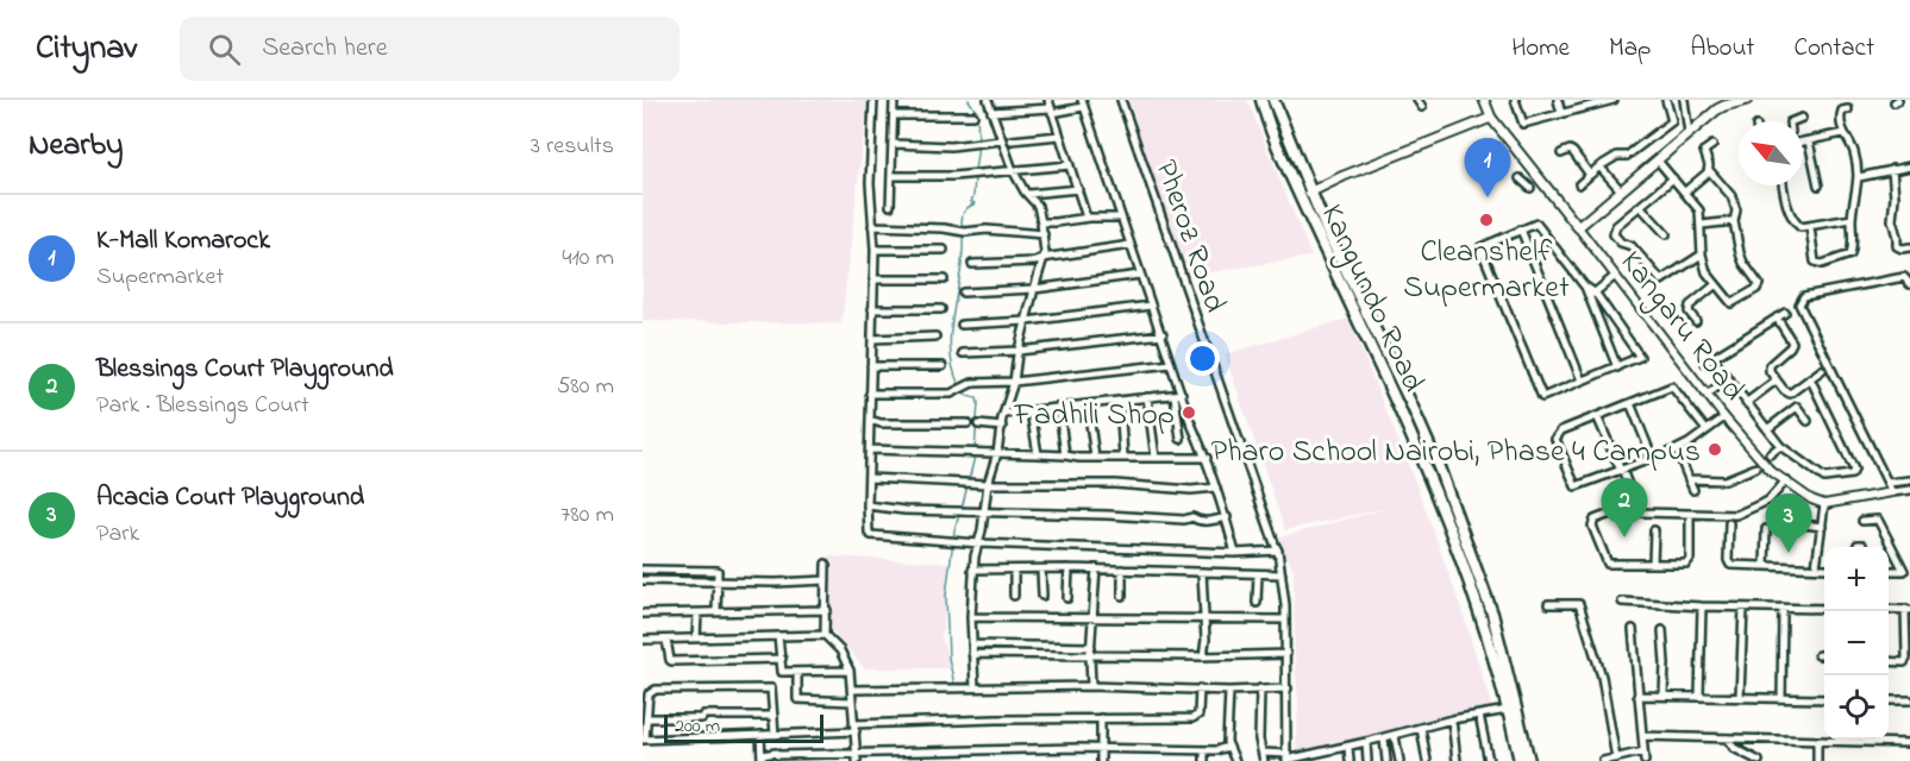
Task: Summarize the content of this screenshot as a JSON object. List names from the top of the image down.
{
  "streets": {
    "highway": ["Kangundo Road"],
    "main road": ["Kangaru Road"],
    "street": ["Pheroz Road"]
  },
  "places": ["Cleanshelf Supermarket", "Fadhili Shop", "Pharo School Nairobi, Phase 4 Campus"],
  "scale_bar": "200 m",
  "north": "top left",
  "page": {
    "header": "Citynav",
    "search": "Search here",
    "nav": [
      "Home",
      "Map",
      "About",
      "Contact"
    ],
    "heading": ["Nearby", "3 results"],
    "pins": ["1", "2", "3"],
    "list": [
      {
        "mark": "1",
        "name": "K-Mall Komarock",
        "note": "Supermarket",
        "value": "410 m"
      },
      {
        "mark": "2",
        "name": "Blessings Court Playground",
        "note": "Park · Blessings Court",
        "value": "580 m"
      },
      {
        "mark": "3",
        "name": "Acacia Court Playground",
        "note": "Park",
        "value": "780 m"
      }
    ],
    "map_buttons": ["+", "−"],
    "scale": "200 m"
  }
}
